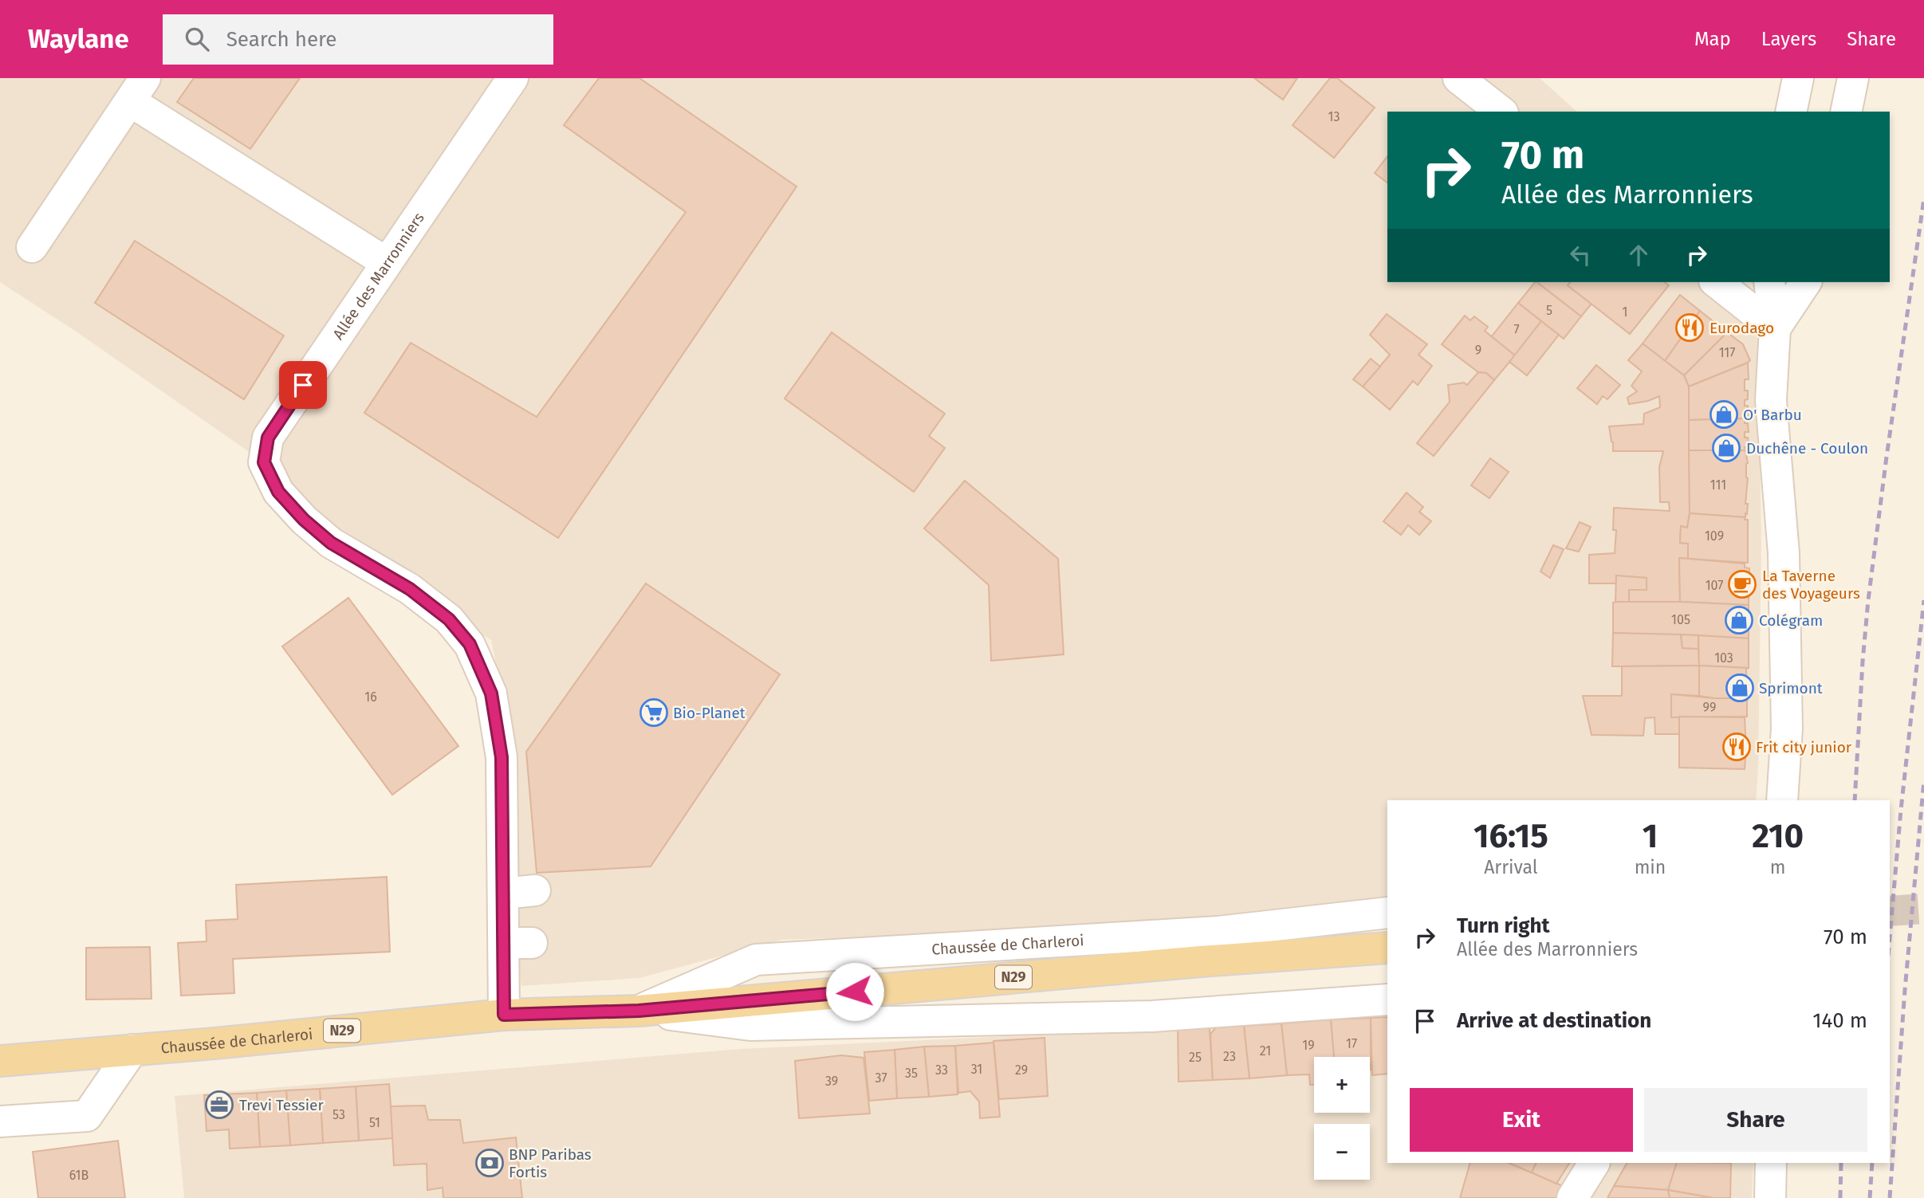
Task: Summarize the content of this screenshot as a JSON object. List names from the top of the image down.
{
  "streets": {
    "main road": ["Chaussée de Charleroi", "N29"],
    "street": ["Allée des Marronniers"]
  },
  "crossings": [
    ["Allée des Marronniers", "Chaussée de Charleroi"]
  ],
  "places": {
    "restaurant": ["Eurodago", "Frit city junior"],
    "shop": [
      "O' Barbu",
      "Duchêne - Coulon",
      "Colégram",
      "Sprimont"
    ],
    "cafe": ["La Taverne des Voyageurs"],
    "supermarket": ["Bio-Planet"],
    "office": ["Trevi Tessier"],
    "bank": ["BNP Paribas Fortis"]
  },
  "house_numbers": [
    "13",
    "5",
    "1",
    "7",
    "9",
    "117",
    "111",
    "109",
    "107",
    "105",
    "103",
    "16",
    "99",
    "17",
    "19",
    "21",
    "23",
    "25",
    "31",
    "33",
    "29",
    "35",
    "37",
    "39",
    "53",
    "51",
    "61B"
  ],
  "page": {
    "header": "Waylane",
    "search": "Search here",
    "nav": ["Map", "Layers", "Share"],
    "turn": ["70 m", "Allée des Marronniers"],
    "eta": [
      "16:15",
      "Arrival",
      "1",
      "min",
      "210",
      "m"
    ],
    "list": [
      {
        "name": "Turn right",
        "note": "Allée des Marronniers",
        "value": "70 m"
      },
      {
        "name": "Arrive at destination",
        "value": "140 m"
      }
    ],
    "map_buttons": ["+", "−"],
    "buttons": ["Exit", "Share"]
  }
}
